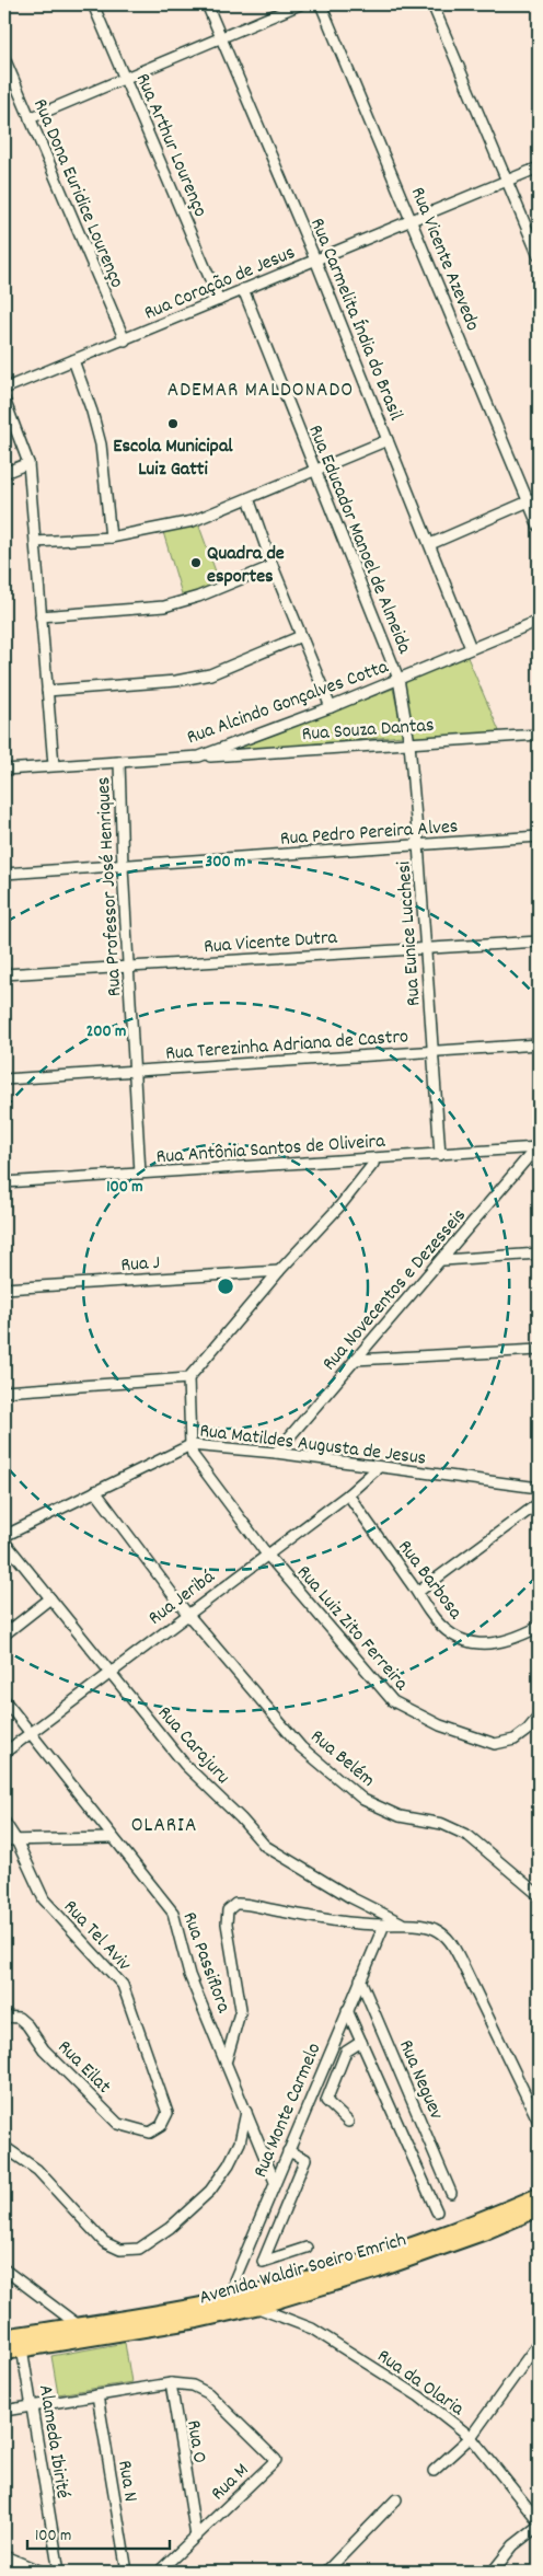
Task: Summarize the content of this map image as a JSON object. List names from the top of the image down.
{
  "streets": {
    "main road": ["Avenida Waldir Soeiro Emrich"],
    "street": [
      "Rua Arthur Lourenço",
      "Rua Dona Euridice Lourenço",
      "Rua Vicente Azevedo",
      "Rua Coração de Jesus",
      "Rua Carmelita Índia do Brasil",
      "Rua Educador Manoel de Almeida",
      "Rua Alcindo Gonçalves Cotta",
      "Rua Souza Dantas",
      "Rua Pedro Pereira Alves",
      "Rua Professor José Henriques",
      "Rua Eunice Lucchesi",
      "Rua Vicente Dutra",
      "Rua Terezinha Adriana de Castro",
      "Rua Antônia Santos de Oliveira",
      "Rua J",
      "Rua Novecentos e Dezesseis",
      "Rua Matildes Augusta de Jesus",
      "Rua Barbosa",
      "Rua Jeribá",
      "Rua Luiz Zito Ferreira",
      "Rua Carajuru",
      "Rua Belém",
      "Rua Tel Aviv",
      "Rua Passiflora",
      "Rua Eilat",
      "Rua Neguev",
      "Rua Monte Carmelo",
      "Rua da Olaria",
      "Alameda Ibirité",
      "Rua O",
      "Rua N",
      "Rua M"
    ]
  },
  "crossings": [
    ["Rua Arthur Lourenço", "Rua Coração de Jesus"],
    ["Rua Dona Euridice Lourenço", "Rua Coração de Jesus"],
    ["Rua Vicente Azevedo", "Rua Coração de Jesus"],
    ["Rua Coração de Jesus", "Rua Carmelita Índia do Brasil"],
    ["Rua Coração de Jesus", "Rua Educador Manoel de Almeida"],
    ["Rua Carmelita Índia do Brasil", "Rua Alcindo Gonçalves Cotta"],
    ["Rua Educador Manoel de Almeida", "Rua Alcindo Gonçalves Cotta"],
    ["Rua Educador Manoel de Almeida", "Rua Eunice Lucchesi"],
    ["Rua Alcindo Gonçalves Cotta", "Rua Souza Dantas"],
    ["Rua Alcindo Gonçalves Cotta", "Rua Professor José Henriques"],
    ["Rua Alcindo Gonçalves Cotta", "Rua Eunice Lucchesi"],
    ["Rua Souza Dantas", "Rua Eunice Lucchesi"],
    ["Rua Pedro Pereira Alves", "Rua Professor José Henriques"],
    ["Rua Pedro Pereira Alves", "Rua Eunice Lucchesi"],
    ["Rua Professor José Henriques", "Rua Vicente Dutra"],
    ["Rua Professor José Henriques", "Rua Terezinha Adriana de Castro"],
    ["Rua Professor José Henriques", "Rua Antônia Santos de Oliveira"],
    ["Rua Eunice Lucchesi", "Rua Vicente Dutra"],
    ["Rua Eunice Lucchesi", "Rua Terezinha Adriana de Castro"],
    ["Rua Eunice Lucchesi", "Rua Antônia Santos de Oliveira"],
    ["Rua Antônia Santos de Oliveira", "Rua Novecentos e Dezesseis"],
    ["Rua Novecentos e Dezesseis", "Rua Matildes Augusta de Jesus"],
    ["Rua Matildes Augusta de Jesus", "Rua Jeribá"],
    ["Rua Matildes Augusta de Jesus", "Rua Luiz Zito Ferreira"],
    ["Rua Matildes Augusta de Jesus", "Rua Belém"],
    ["Rua Barbosa", "Rua Jeribá"],
    ["Rua Jeribá", "Rua Luiz Zito Ferreira"],
    ["Rua Jeribá", "Rua Carajuru"],
    ["Rua Jeribá", "Rua Belém"],
    ["Rua Jeribá", "Rua Passiflora"],
    ["Rua Tel Aviv", "Rua Eilat"],
    ["Rua Passiflora", "Rua Monte Carmelo"],
    ["Rua Neguev", "Rua Monte Carmelo"],
    ["Rua Monte Carmelo", "Avenida Waldir Soeiro Emrich"],
    ["Avenida Waldir Soeiro Emrich", "Rua da Olaria"],
    ["Avenida Waldir Soeiro Emrich", "Alameda Ibirité"],
    ["Rua O", "Rua M"]
  ],
  "districts": ["ADEMAR MALDONADO", "OLARIA"],
  "places": ["Escola Municipal Luiz Gatti", "Quadra de esportes"],
  "scale_bar": "100 m",
  "rings": ["300 m", "200 m", "100 m"]
}
